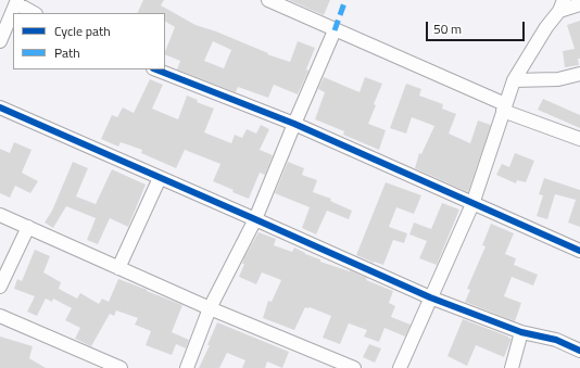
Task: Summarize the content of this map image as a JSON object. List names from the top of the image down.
{
  "legend": ["Cycle path", "Path"],
  "scale_bar": "50 m"
}
